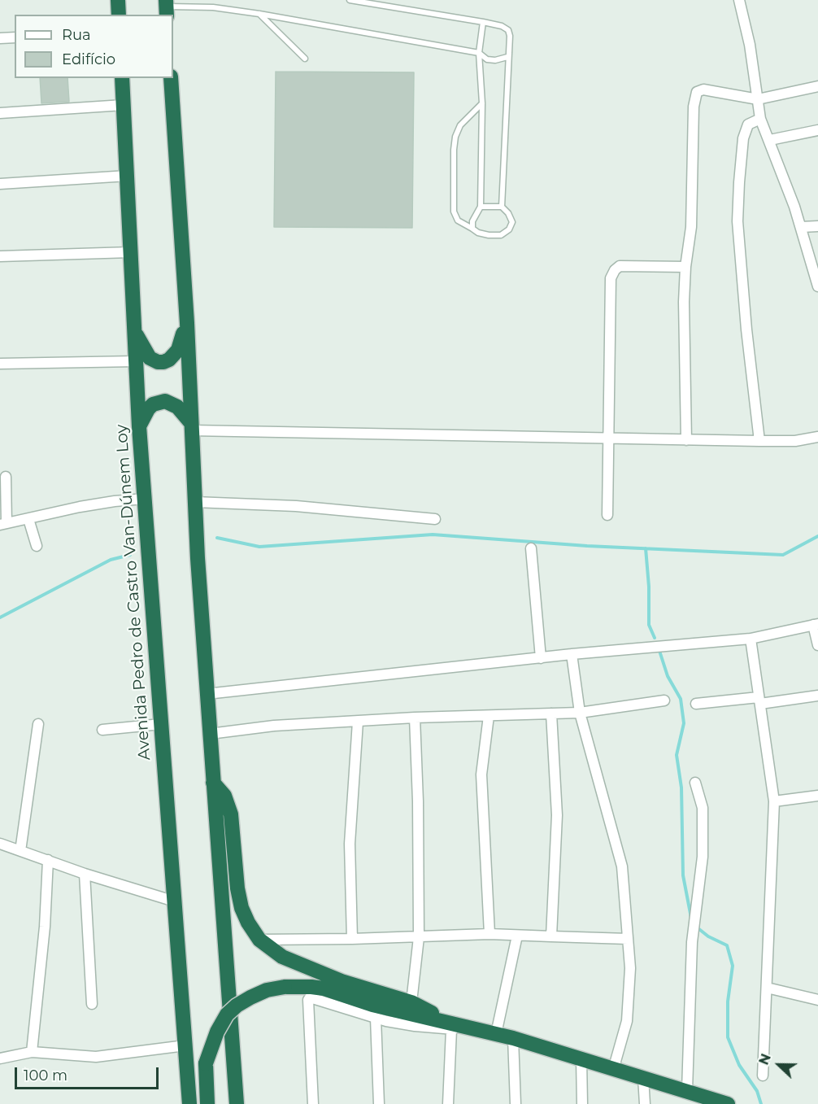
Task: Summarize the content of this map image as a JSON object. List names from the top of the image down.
{
  "streets": {
    "highway": ["Avenida Pedro de Castro Van-Dúnem Loy"]
  },
  "legend": ["Rua", "Edifício"],
  "scale_bar": "100 m",
  "north": "left"
}
